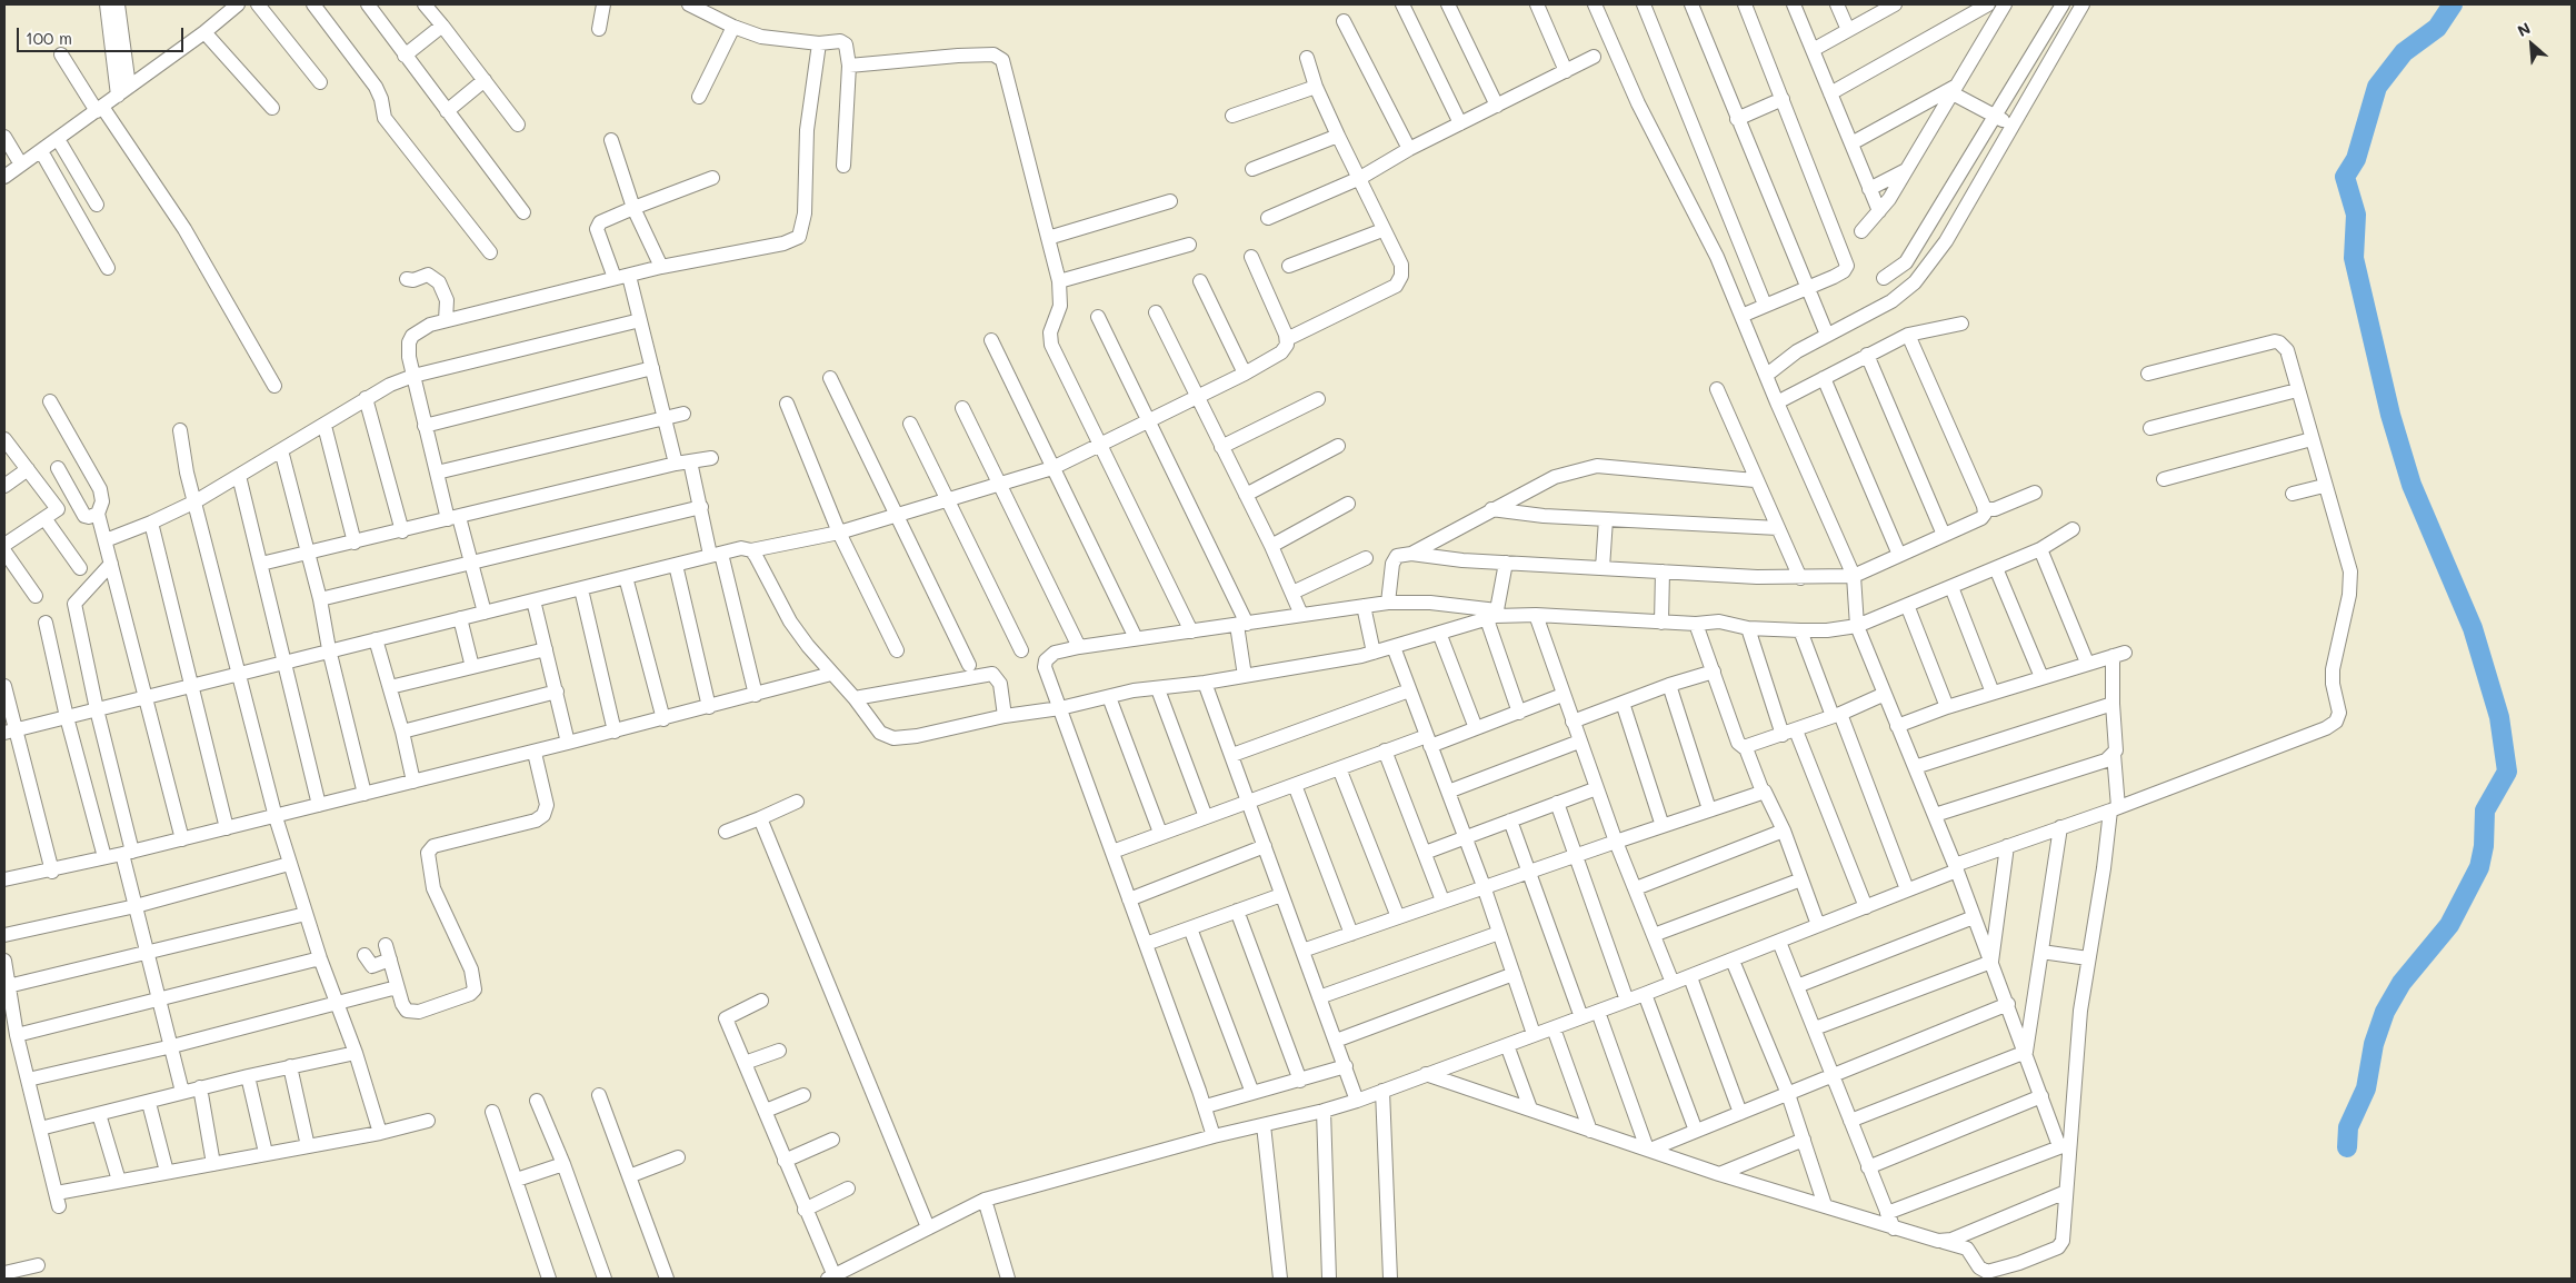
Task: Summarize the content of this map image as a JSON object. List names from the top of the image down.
{
  "scale_bar": "100 m",
  "north": "top left"
}
